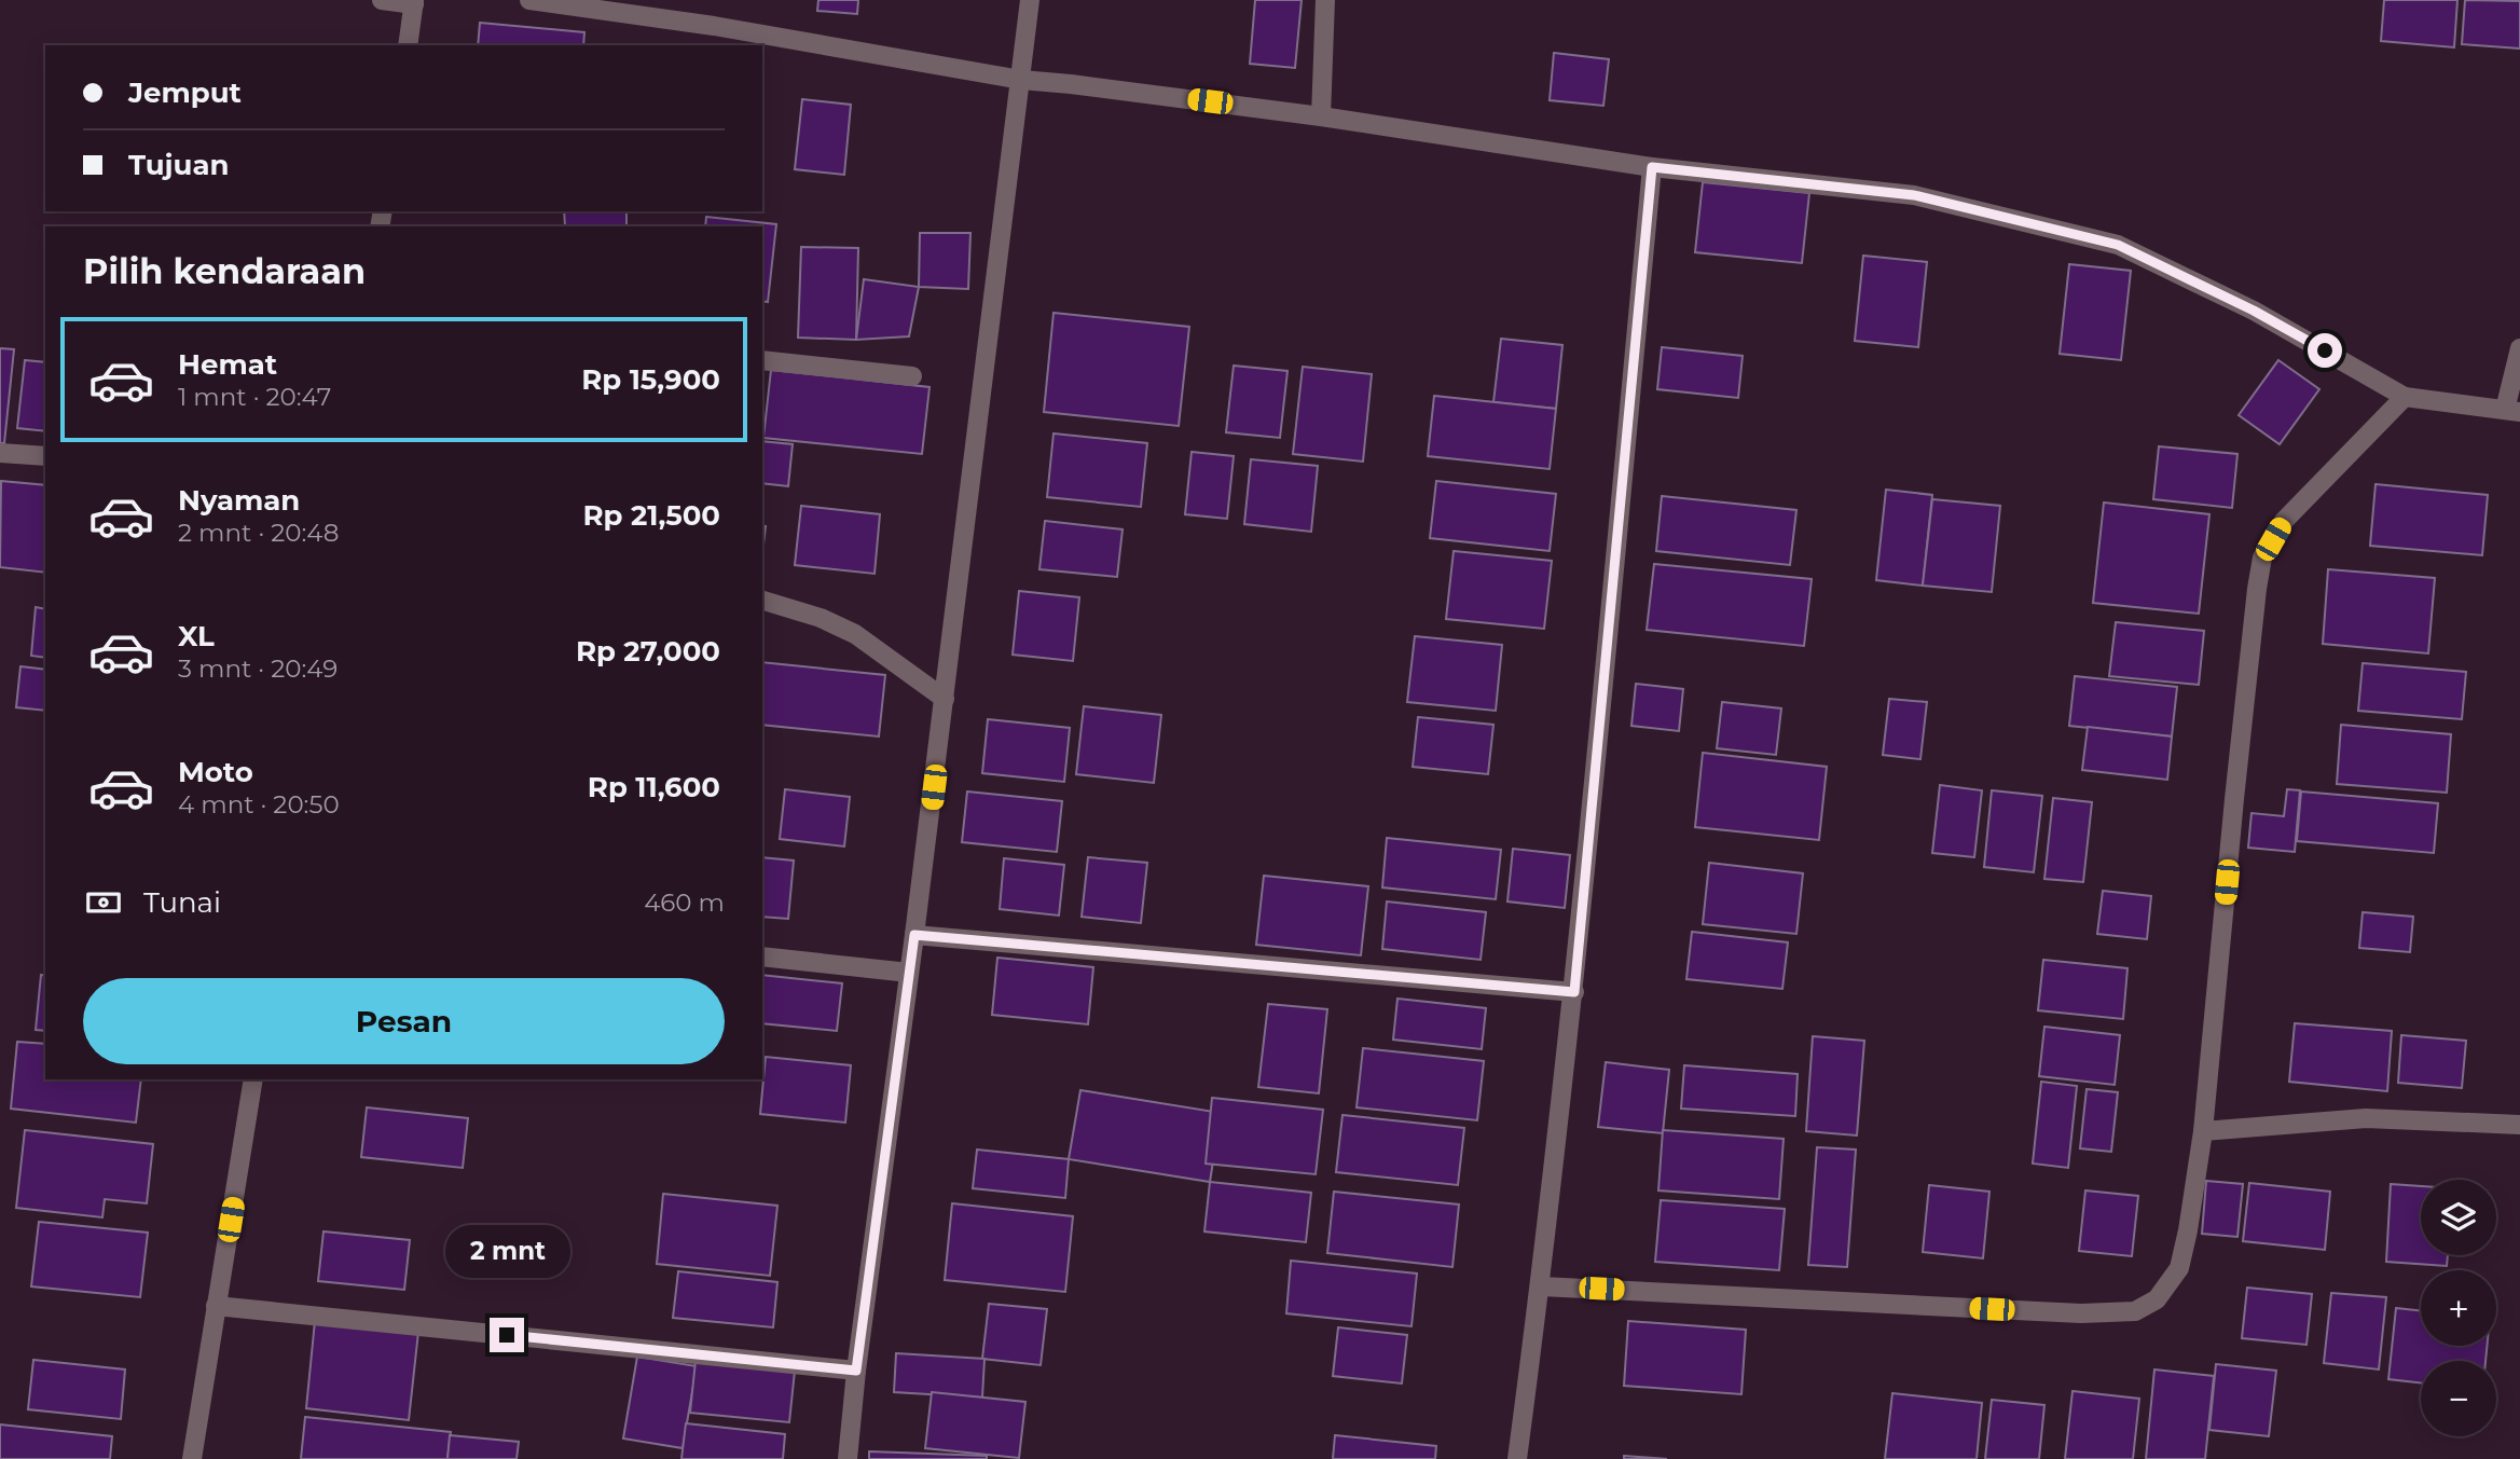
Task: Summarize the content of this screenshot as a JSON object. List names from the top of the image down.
{
  "page": {
    "banner": ["Jemput", "Tujuan"],
    "heading": "Pilih kendaraan",
    "list": [
      {
        "name": "Hemat",
        "note": "1 mnt · 20:47",
        "value": "Rp 15,900"
      },
      {
        "name": "Nyaman",
        "note": "2 mnt · 20:48",
        "value": "Rp 21,500"
      },
      {
        "name": "XL",
        "note": "3 mnt · 20:49",
        "value": "Rp 27,000"
      },
      {
        "name": "Moto",
        "note": "4 mnt · 20:50",
        "value": "Rp 11,600"
      }
    ],
    "pay": ["Tunai", "460 m"],
    "buttons": "Pesan",
    "map_buttons": ["+", "−"],
    "bubble": "2 mnt"
  }
}
